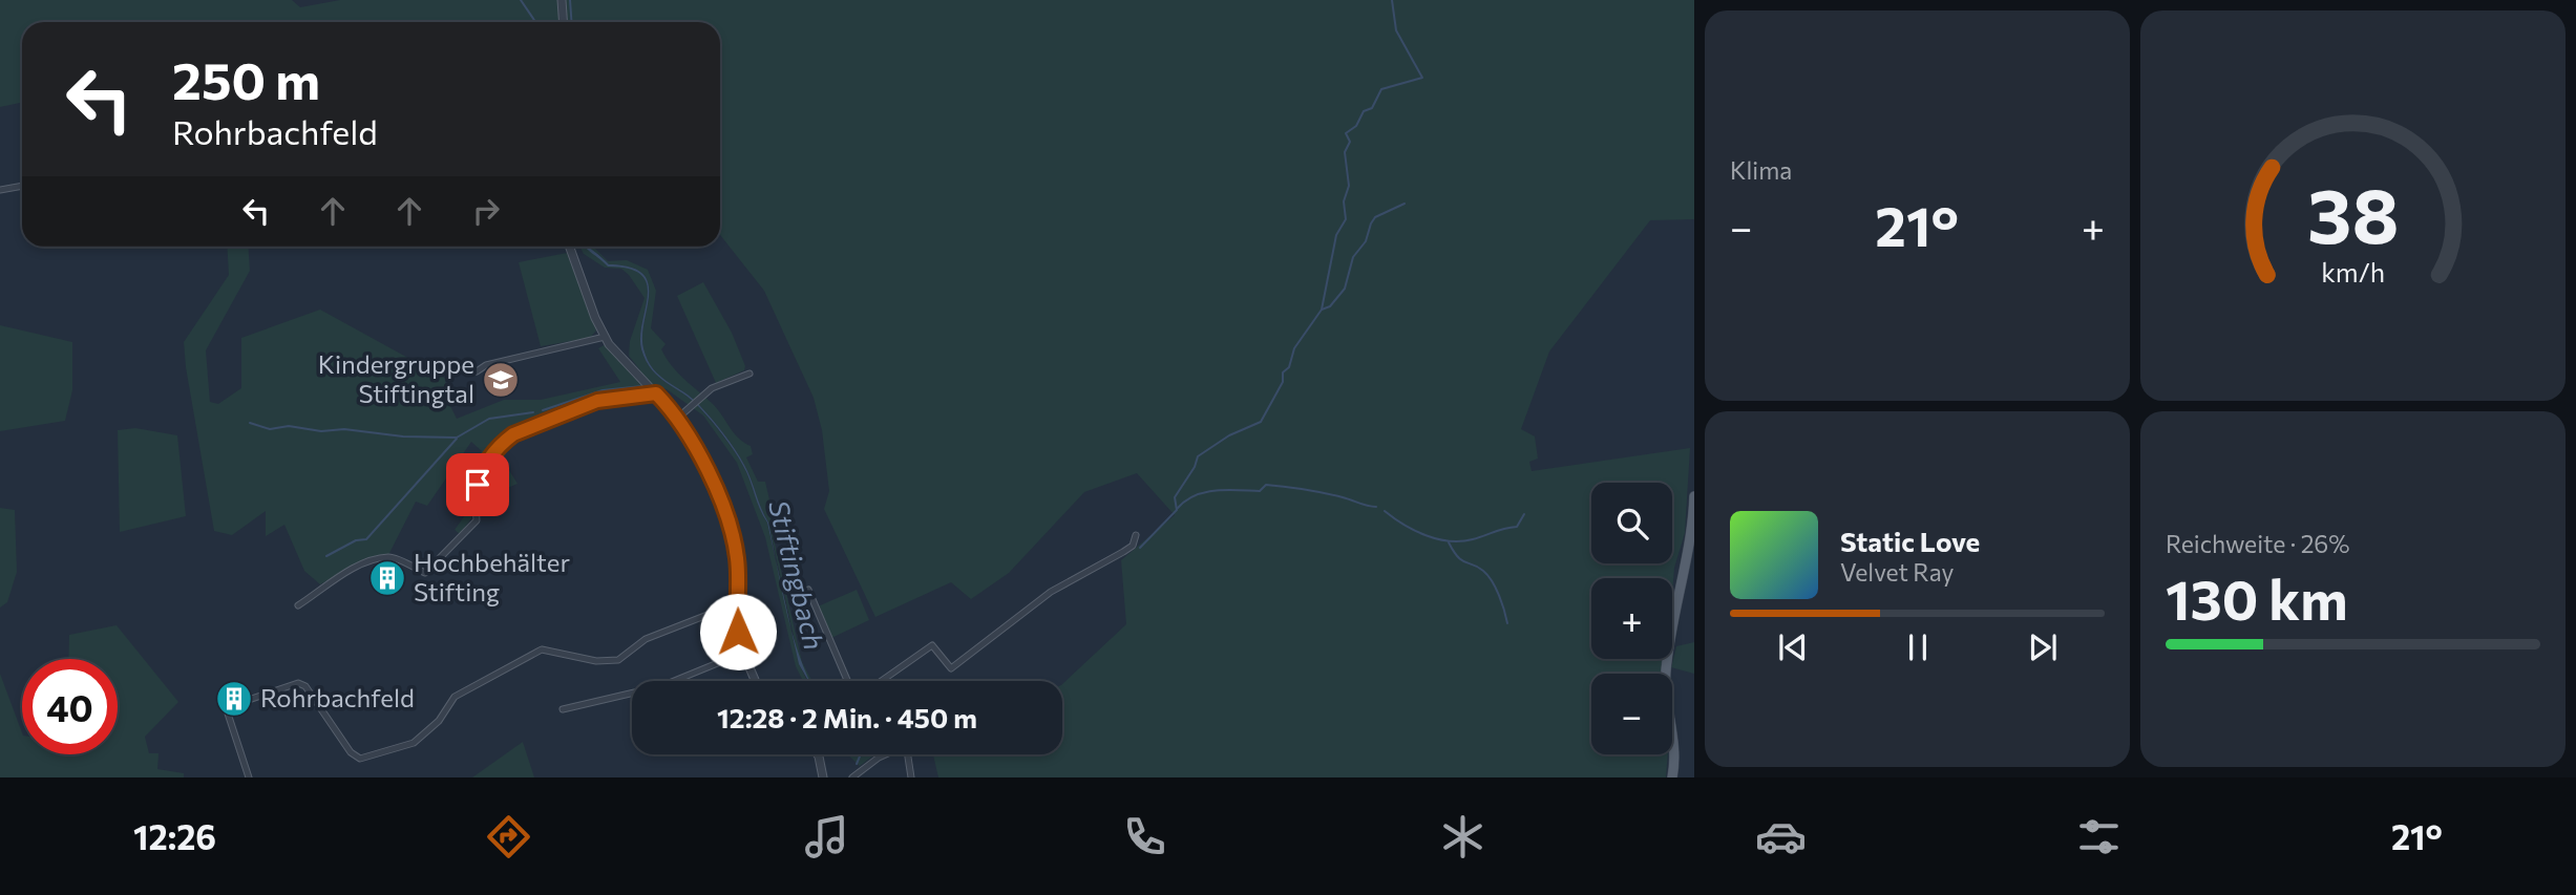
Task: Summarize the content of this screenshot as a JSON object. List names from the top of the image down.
{
  "water": ["Stiftingbach"],
  "places": {
    "school or university": ["Kindergruppe Stiftingtal"],
    "building": ["Hochbehälter Stifting", "Rohrbachfeld"]
  },
  "page": {
    "tile": [
      "Klima",
      ["Reichweite · 26%", "130 km"]
    ],
    "turn": ["250 m", "Rohrbachfeld"],
    "heat": ["−", "21°", "+"],
    "map_buttons": ["+", "−"],
    "song": ["Static Love", "Velvet Ray"],
    "limit": "40",
    "trip": "12:28 · 2 Min. · 450 m",
    "tabs": ["12:26", "21°"],
    "gauge": ["38", "km/h"]
  }
}
